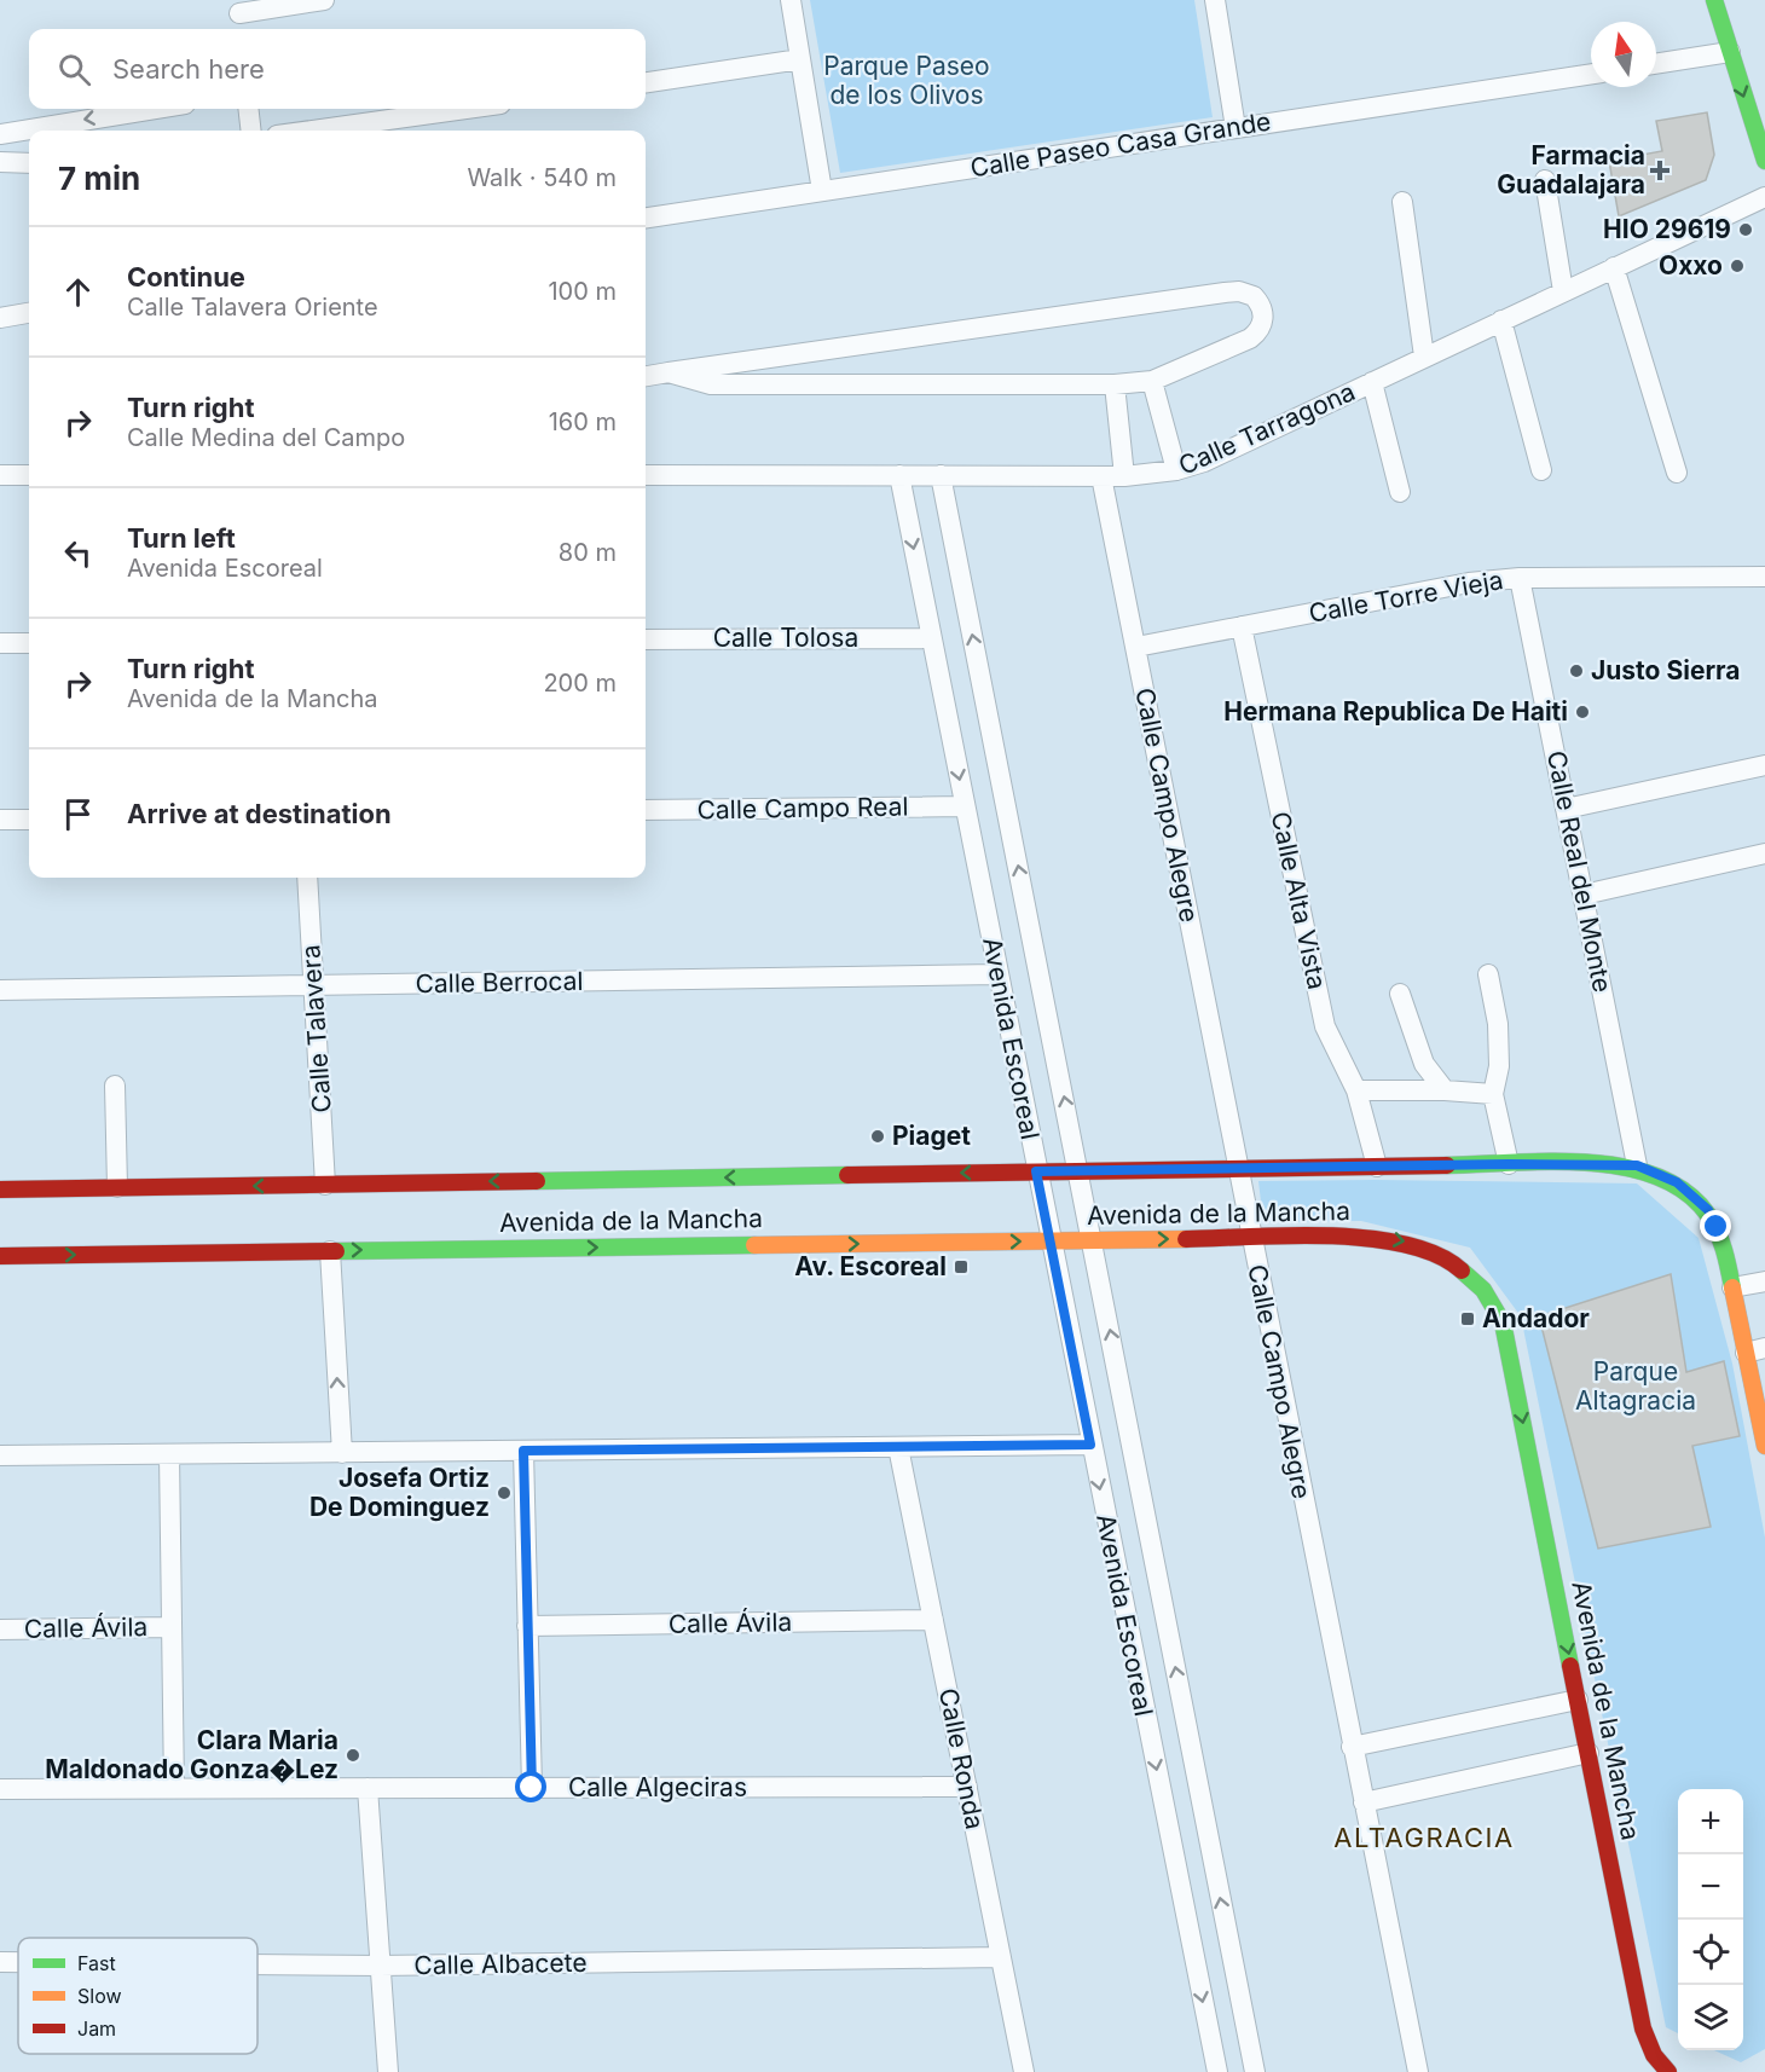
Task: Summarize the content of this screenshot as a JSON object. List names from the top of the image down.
{
  "streets": {
    "street": [
      "Calle Paseo Casa Grande",
      "Calle Tarragona",
      "Calle Torre Vieja",
      "Calle Tolosa",
      "Calle Campo Alegre",
      "Calle Campo Real",
      "Calle Real del Monte",
      "Calle Alta Vista",
      "Calle Berrocal",
      "Calle Talavera",
      "Avenida Escoreal",
      "Avenida de la Mancha",
      "Calle Ávila",
      "Calle Ronda",
      "Calle Algeciras",
      "Calle Albacete"
    ]
  },
  "crossings": [
    ["Calle Tarragona", "Calle Campo Alegre"],
    ["Calle Tarragona", "Avenida Escoreal"],
    ["Calle Torre Vieja", "Calle Campo Alegre"],
    ["Calle Torre Vieja", "Calle Real del Monte"],
    ["Calle Torre Vieja", "Calle Alta Vista"],
    ["Calle Tolosa", "Avenida Escoreal"],
    ["Calle Campo Alegre", "Avenida de la Mancha"],
    ["Calle Campo Real", "Avenida Escoreal"],
    ["Calle Real del Monte", "Avenida de la Mancha"],
    ["Calle Alta Vista", "Avenida de la Mancha"],
    ["Calle Berrocal", "Calle Talavera"],
    ["Calle Berrocal", "Avenida Escoreal"],
    ["Calle Talavera", "Avenida de la Mancha"],
    ["Avenida Escoreal", "Avenida de la Mancha"],
    ["Calle Ávila", "Calle Ronda"],
    ["Calle Ronda", "Calle Algeciras"],
    ["Calle Ronda", "Calle Albacete"]
  ],
  "districts": ["ALTAGRACIA"],
  "parks": ["Parque Paseo de los Olivos", "Parque Altagracia"],
  "places": {
    "health": ["Farmacia Guadalajara"],
    "other": [
      "HIO 29619",
      "Oxxo",
      "Justo Sierra",
      "Hermana Republica De Haiti",
      "Piaget",
      "Josefa Ortiz De Dominguez",
      "Clara Maria Maldonado Gonza�Lez"
    ],
    "transit": ["Av. Escoreal", "Andador"]
  },
  "legend": ["Fast", "Slow", "Jam"],
  "north": "top",
  "page": {
    "search": "Search here",
    "heading": ["7 min", "Walk · 540 m"],
    "list": [
      ["Continue", "Calle Talavera Oriente", "100 m"],
      ["Turn right", "Calle Medina del Campo", "160 m"],
      ["Turn left", "Avenida Escoreal", "80 m"],
      ["Turn right", "Avenida de la Mancha", "200 m"],
      "Arrive at destination"
    ],
    "map_buttons": ["+", "−"]
  }
}
